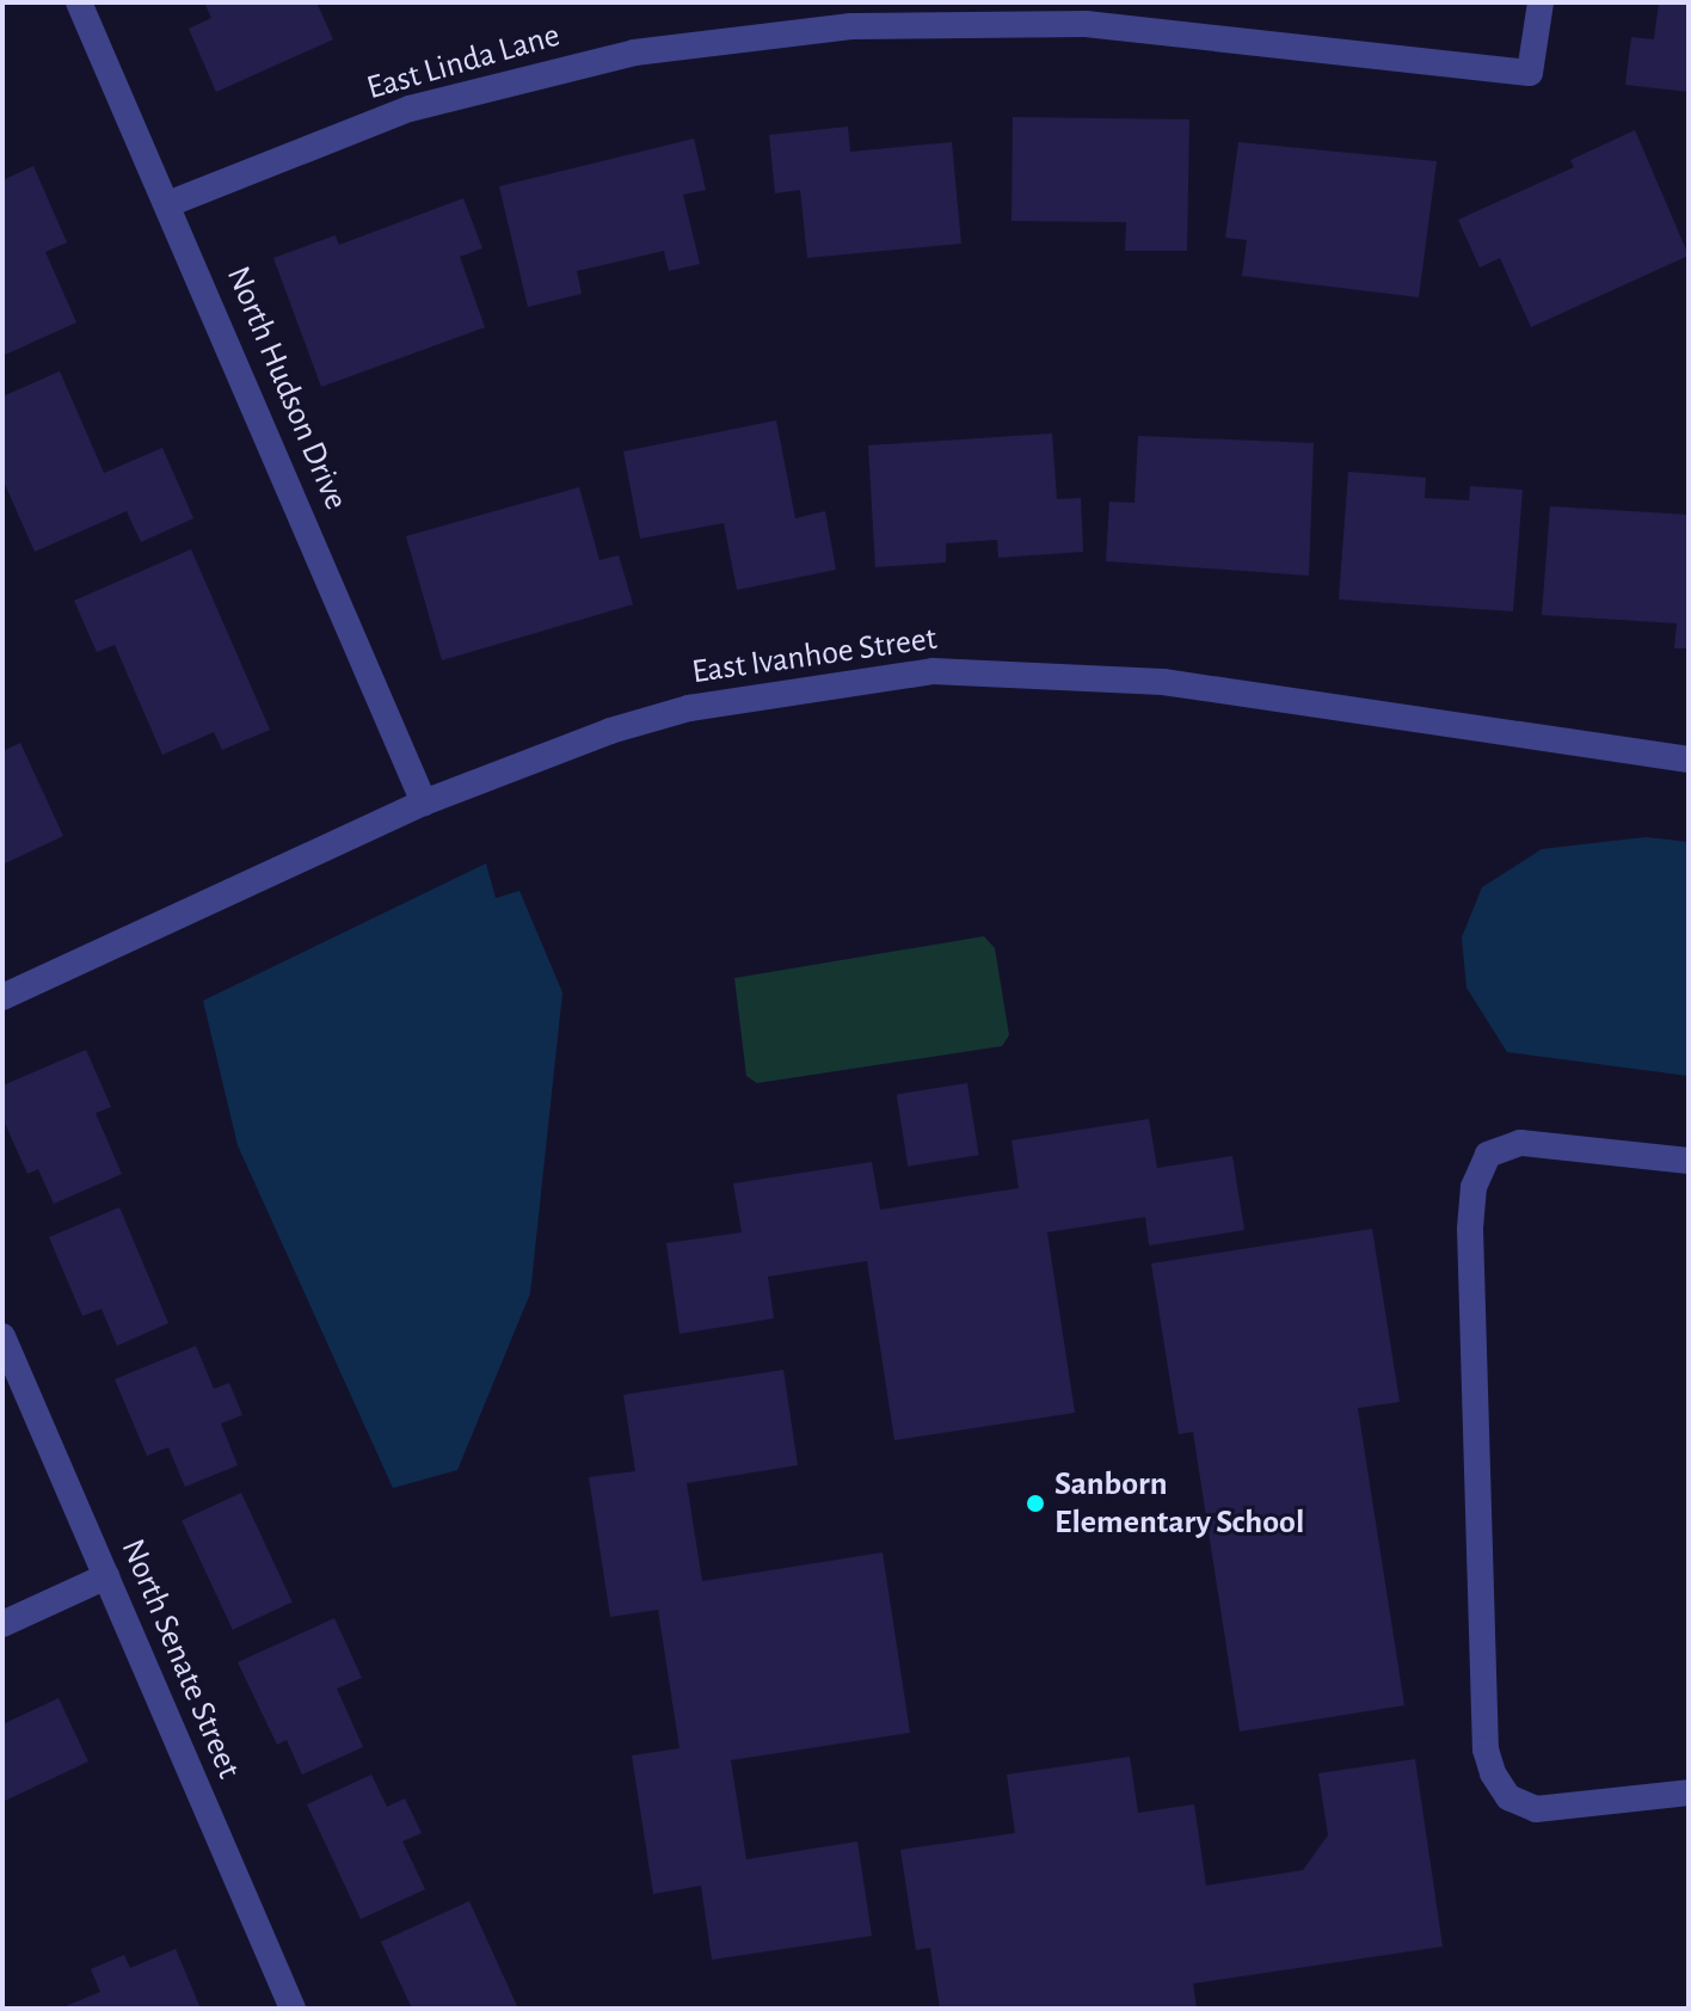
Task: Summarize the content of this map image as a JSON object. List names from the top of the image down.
{
  "streets": {
    "street": [
      "East Linda Lane",
      "North Hudson Drive",
      "East Ivanhoe Street",
      "North Senate Street"
    ]
  },
  "crossings": [
    ["East Linda Lane", "North Hudson Drive"],
    ["North Hudson Drive", "East Ivanhoe Street"]
  ],
  "places": ["Sanborn Elementary School"]
}
